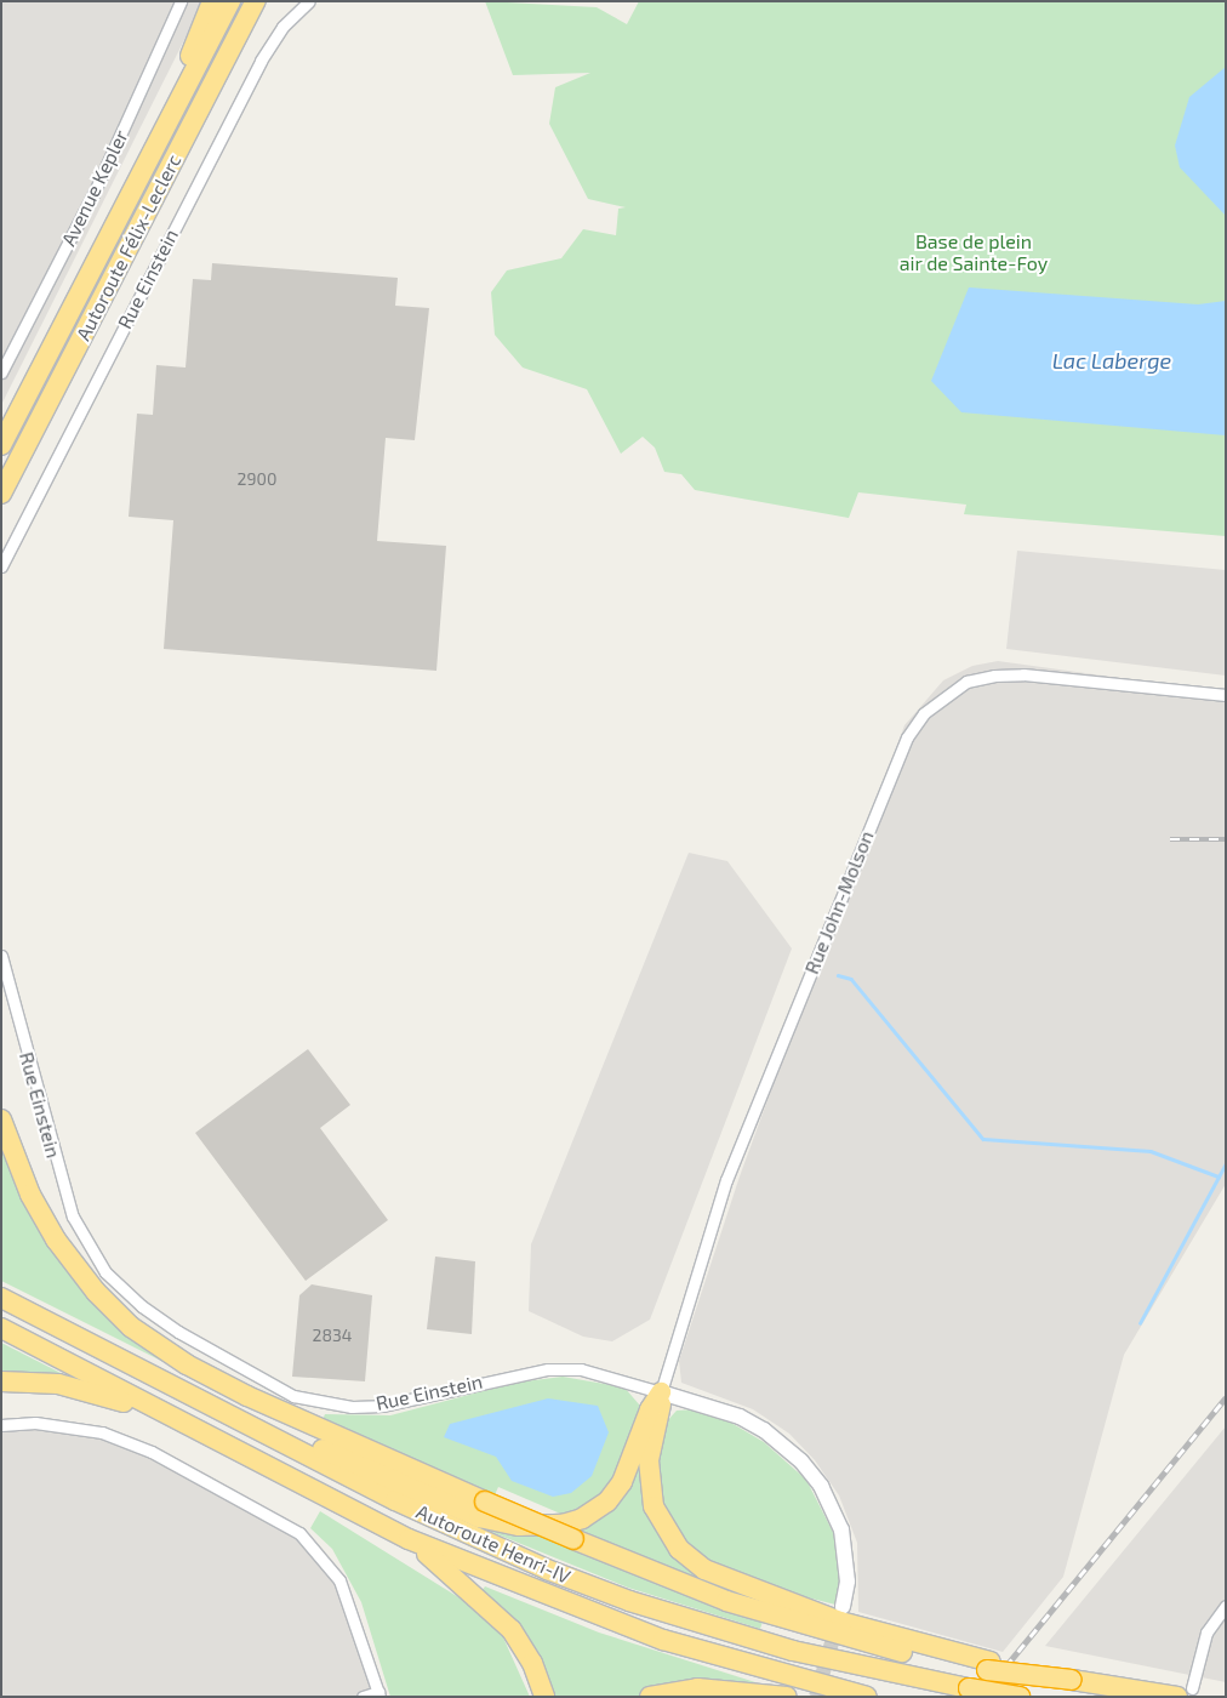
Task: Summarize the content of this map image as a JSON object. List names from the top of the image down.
{
  "streets": {
    "highway": ["Autoroute Félix-Leclerc", "Autoroute Henri-IV"],
    "street": ["Avenue Kepler", "Rue Einstein", "Rue John-Molson"]
  },
  "crossings": [
    ["Rue Einstein", "Rue John-Molson"]
  ],
  "water": ["Lac Laberge"],
  "parks": ["Base de plein air de Sainte-Foy"],
  "house_numbers": ["2900", "2834"]
}
